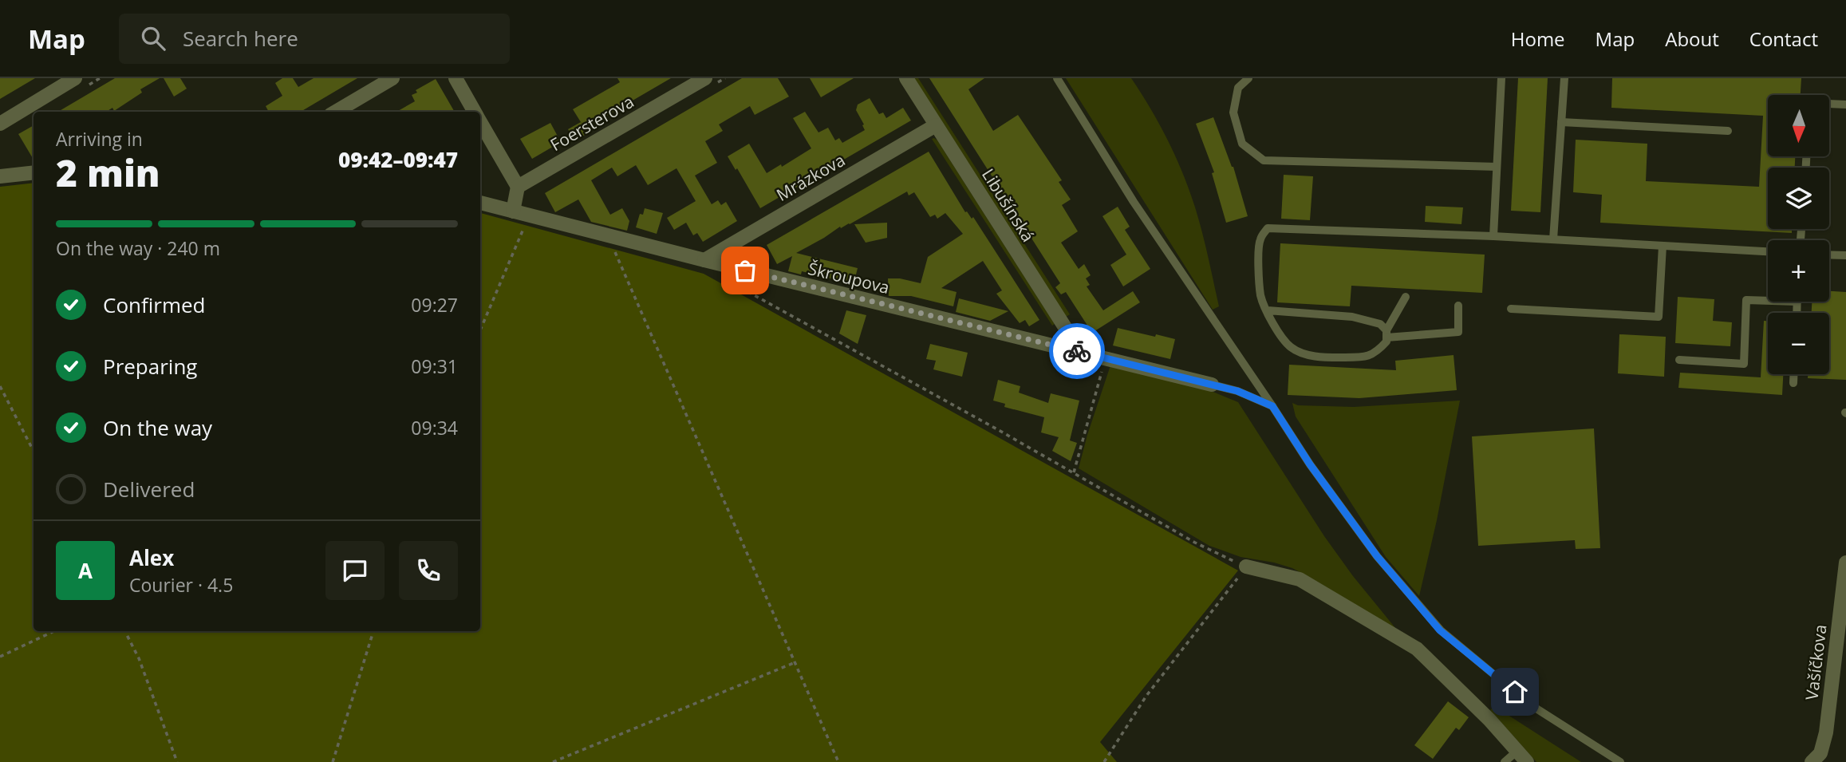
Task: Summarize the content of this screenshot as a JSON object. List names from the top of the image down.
{
  "streets": {
    "street": [
      "Foersterova",
      "Mrázkova",
      "Libušínská",
      "Škroupova",
      "Vašíčkova"
    ]
  },
  "crossings": [
    ["Mrázkova", "Libušínská"],
    ["Mrázkova", "Škroupova"],
    ["Libušínská", "Škroupova"]
  ],
  "north": "bottom",
  "page": {
    "header": "Map",
    "search": "Search here",
    "nav": [
      "Home",
      "Map",
      "About",
      "Contact"
    ],
    "map_buttons": ["+", "−"],
    "heading": ["2 min", "Arriving in", "09:42–09:47"],
    "panel": ["Alex", "Courier · 4.5"],
    "bar": "On the way · 240 m",
    "list": [
      ["Confirmed", "09:27"],
      ["Preparing", "09:31"],
      ["On the way", "09:34"],
      "Delivered"
    ],
    "round": "A"
  }
}
